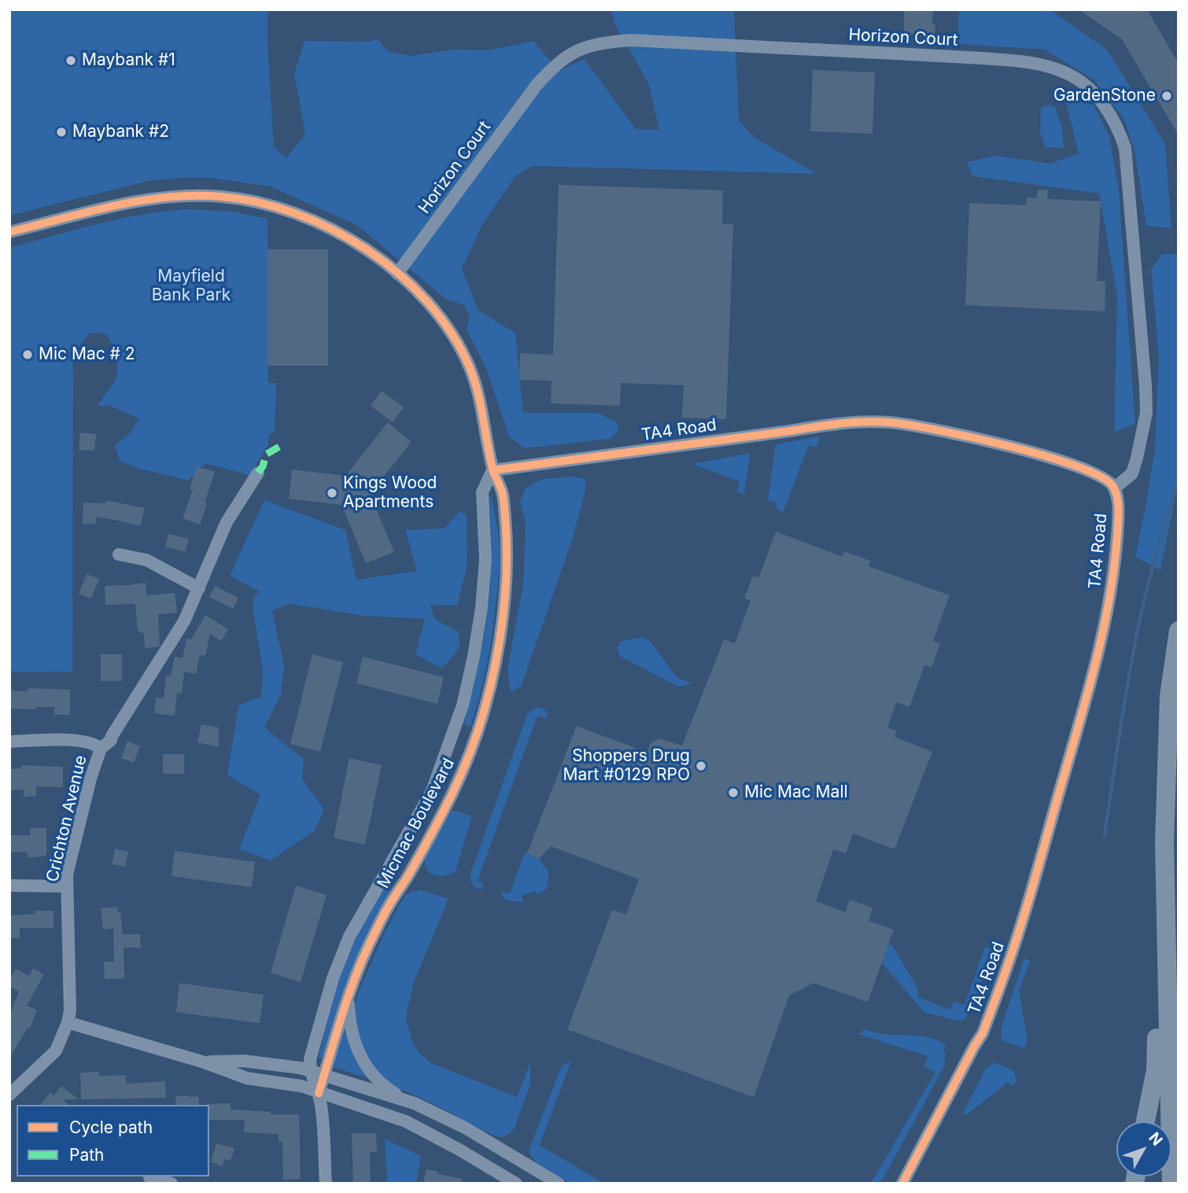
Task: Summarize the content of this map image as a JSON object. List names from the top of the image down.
{
  "streets": {
    "street": [
      "Horizon Court",
      "TA4 Road",
      "Crichton Avenue",
      "Micmac Boulevard"
    ]
  },
  "crossings": [
    ["Horizon Court", "TA4 Road"],
    ["Horizon Court", "Micmac Boulevard"],
    ["TA4 Road", "Micmac Boulevard"]
  ],
  "parks": ["Mayfield Bank Park"],
  "places": [
    "Maybank #1",
    "GardenStone",
    "Maybank #2",
    "Mic Mac # 2",
    "Kings Wood Apartments",
    "Shoppers Drug Mart #0129 RPO",
    "Mic Mac Mall"
  ],
  "legend": ["Cycle path", "Path"],
  "north": "top right"
}
